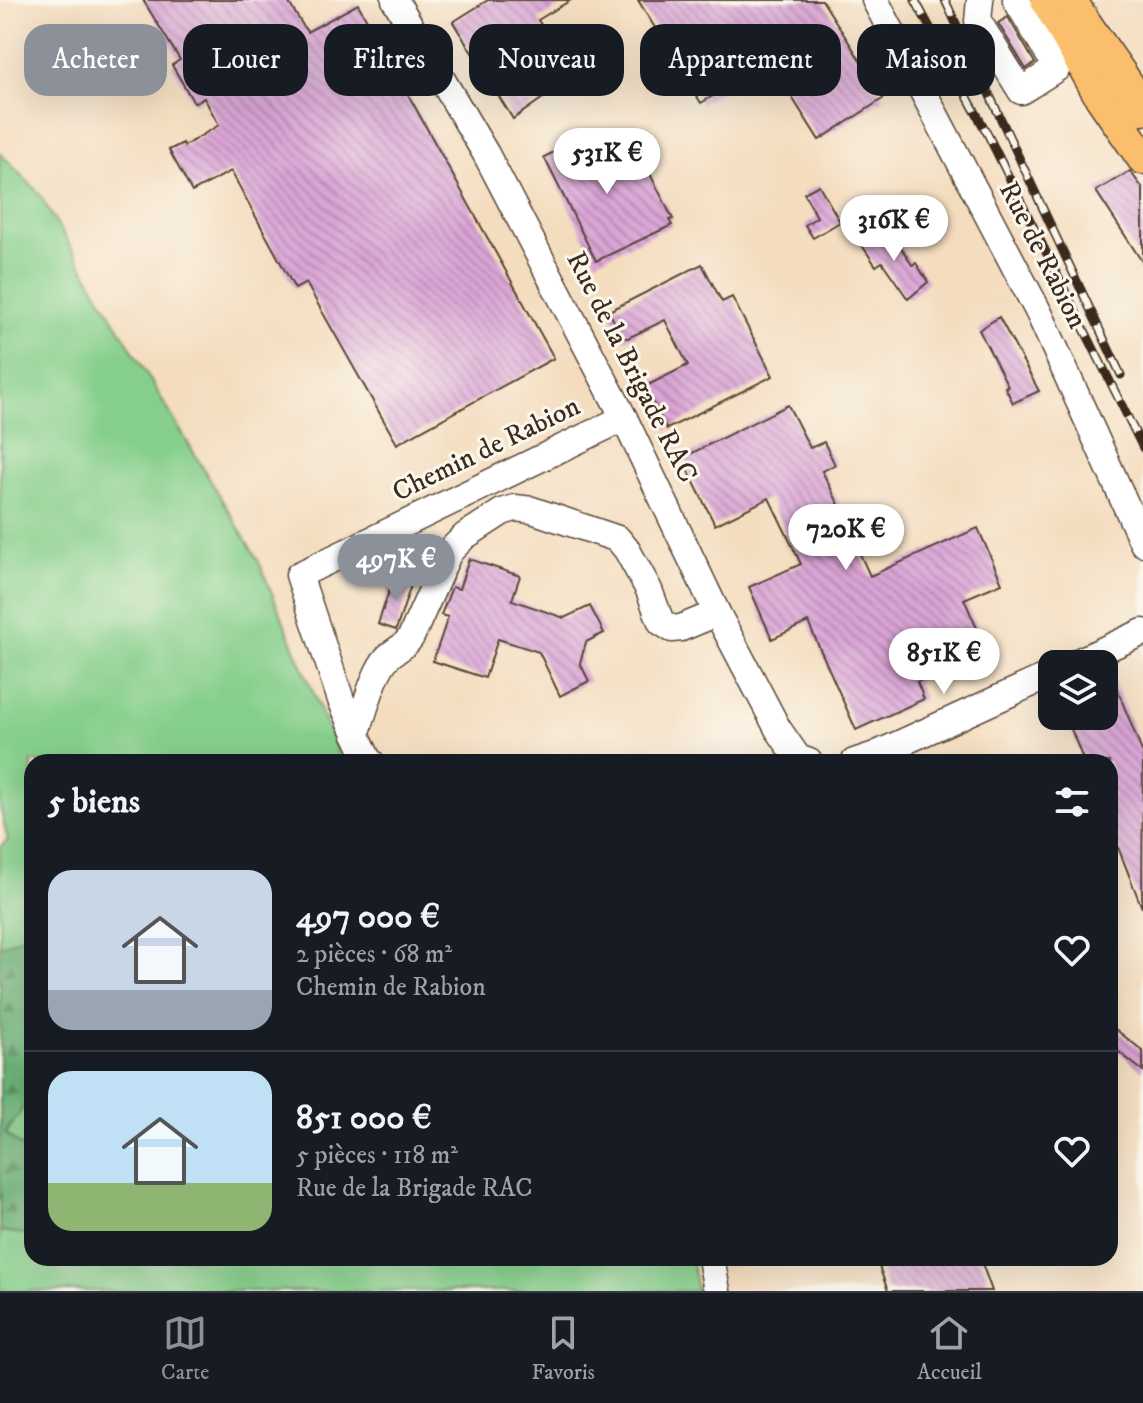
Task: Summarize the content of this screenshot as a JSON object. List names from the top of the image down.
{
  "streets": {
    "street": ["Rue de Rabion", "Rue de la Brigade RAC", "Chemin de Rabion"]
  },
  "crossings": [
    ["Rue de la Brigade RAC", "Chemin de Rabion"]
  ],
  "page": {
    "chip": [
      "Acheter",
      "Louer",
      "Filtres",
      "Nouveau",
      "Appartement",
      "Maison"
    ],
    "price": [
      "531K €",
      "316K €",
      "720K €",
      "497K €",
      "851K €"
    ],
    "heading": "5 biens",
    "list": [
      {
        "name": "497 000 €",
        "note": "2 pièces · 68 m² · Chemin de Rabion"
      },
      {
        "name": "851 000 €",
        "note": "5 pièces · 118 m² · Rue de la Brigade RAC"
      }
    ],
    "tabs": ["Carte", "Favoris", "Accueil"]
  }
}
